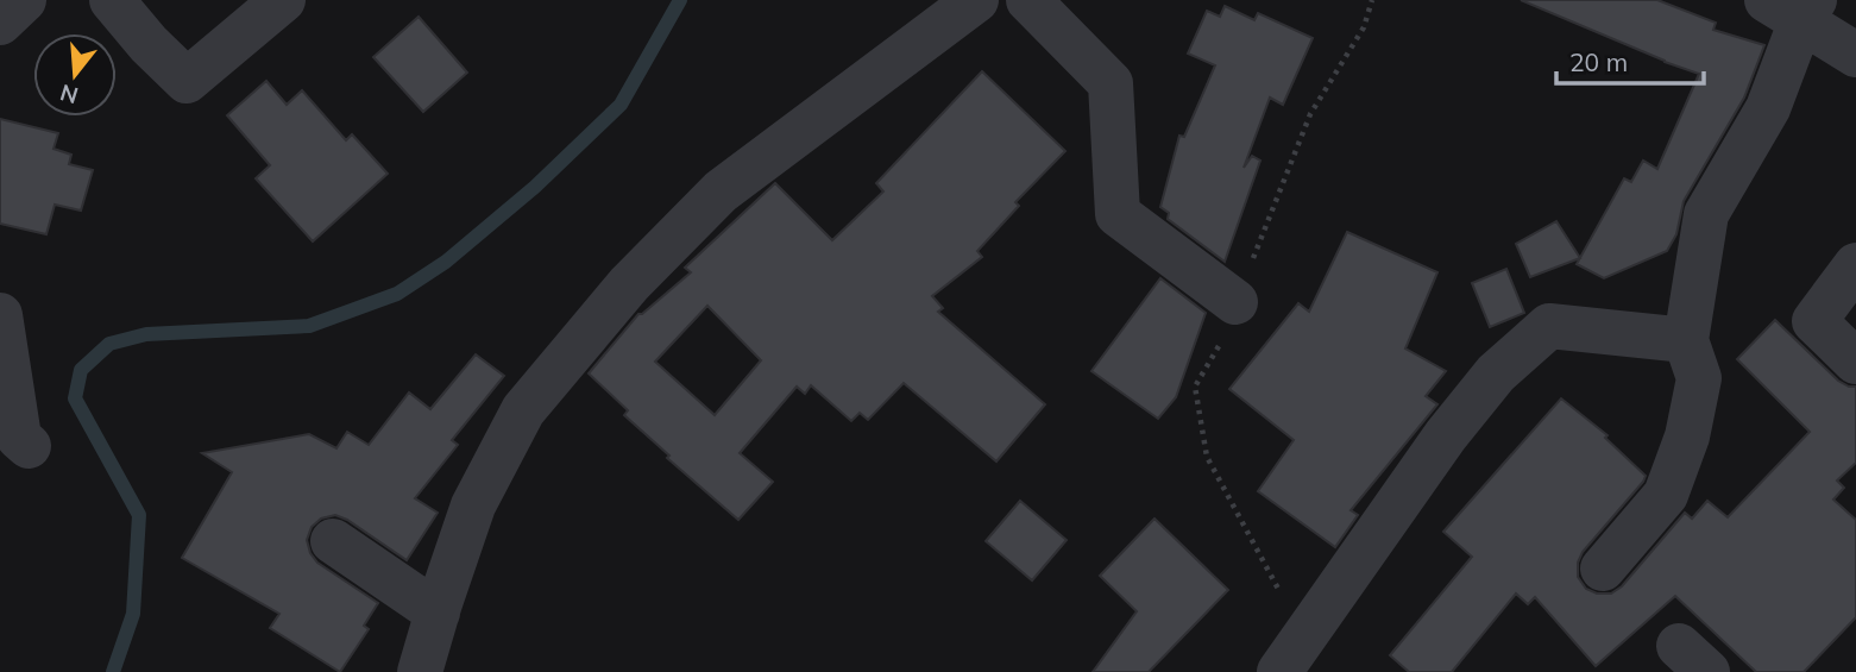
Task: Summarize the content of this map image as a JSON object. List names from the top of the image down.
{
  "scale_bar": "20 m",
  "north": "bottom"
}
